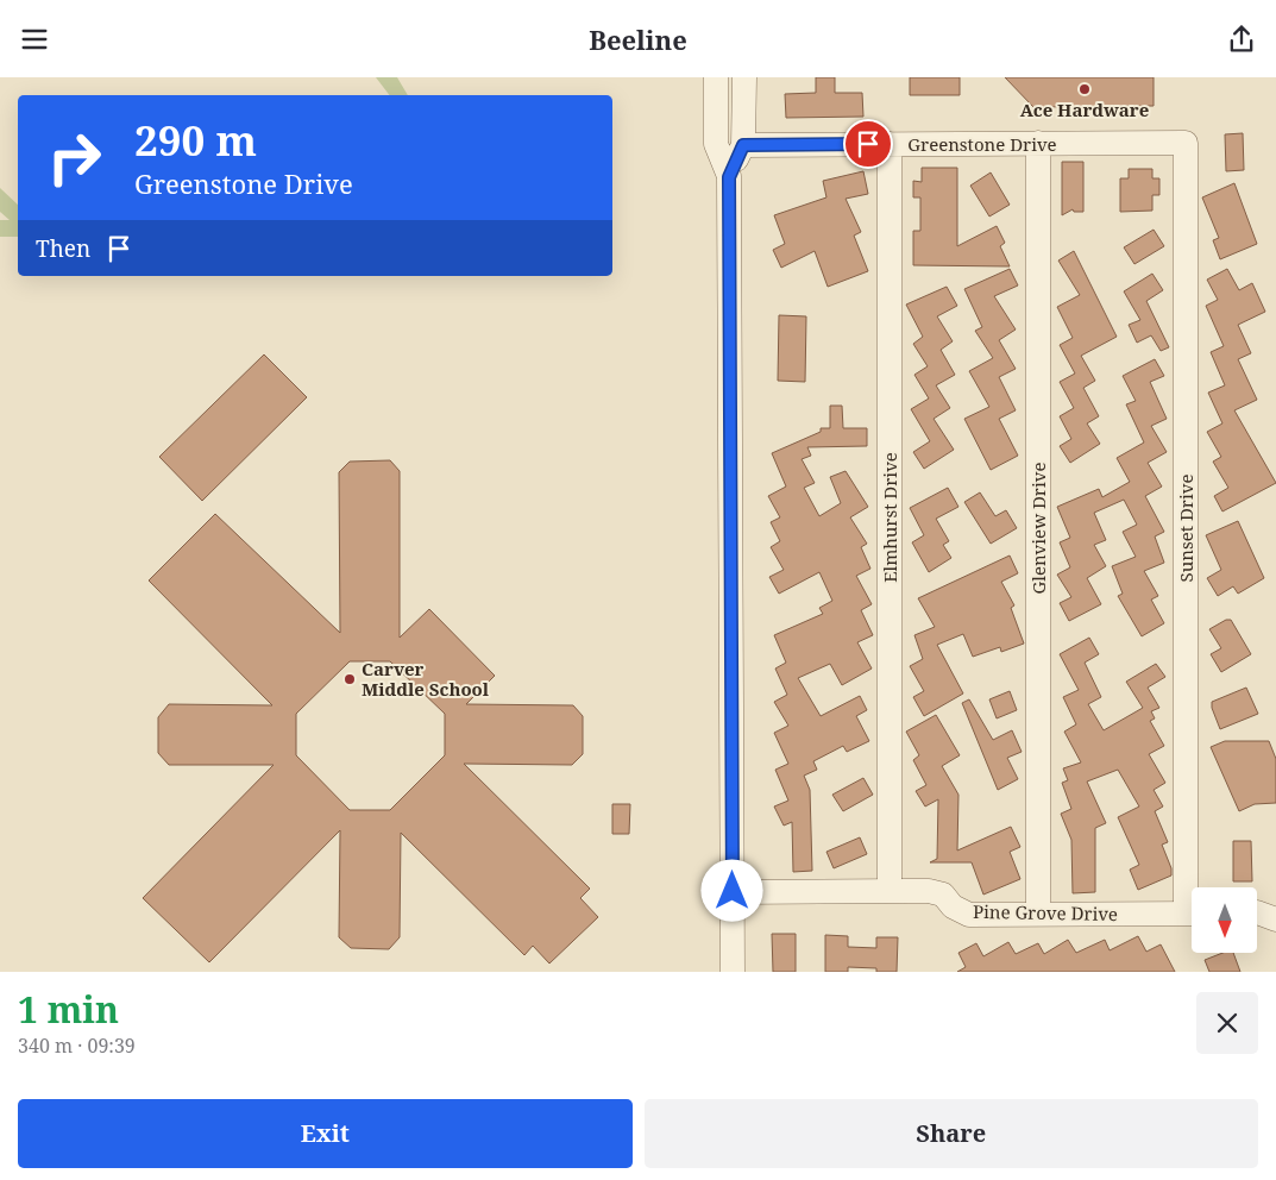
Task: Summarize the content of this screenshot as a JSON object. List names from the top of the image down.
{
  "streets": {
    "street": [
      "Greenstone Drive",
      "Elmhurst Drive",
      "Glenview Drive",
      "Sunset Drive",
      "Pine Grove Drive"
    ]
  },
  "crossings": [
    ["Greenstone Drive", "Elmhurst Drive"],
    ["Greenstone Drive", "Glenview Drive"],
    ["Greenstone Drive", "Sunset Drive"],
    ["Elmhurst Drive", "Pine Grove Drive"],
    ["Glenview Drive", "Pine Grove Drive"]
  ],
  "places": ["Ace Hardware", "Carver Middle School"],
  "north": "bottom",
  "page": {
    "header": "Beeline",
    "turn": ["290 m", "Greenstone Drive"],
    "then": "Then",
    "heading": ["1 min", "340 m · 09:39"],
    "buttons": ["Exit", "Share"]
  }
}
